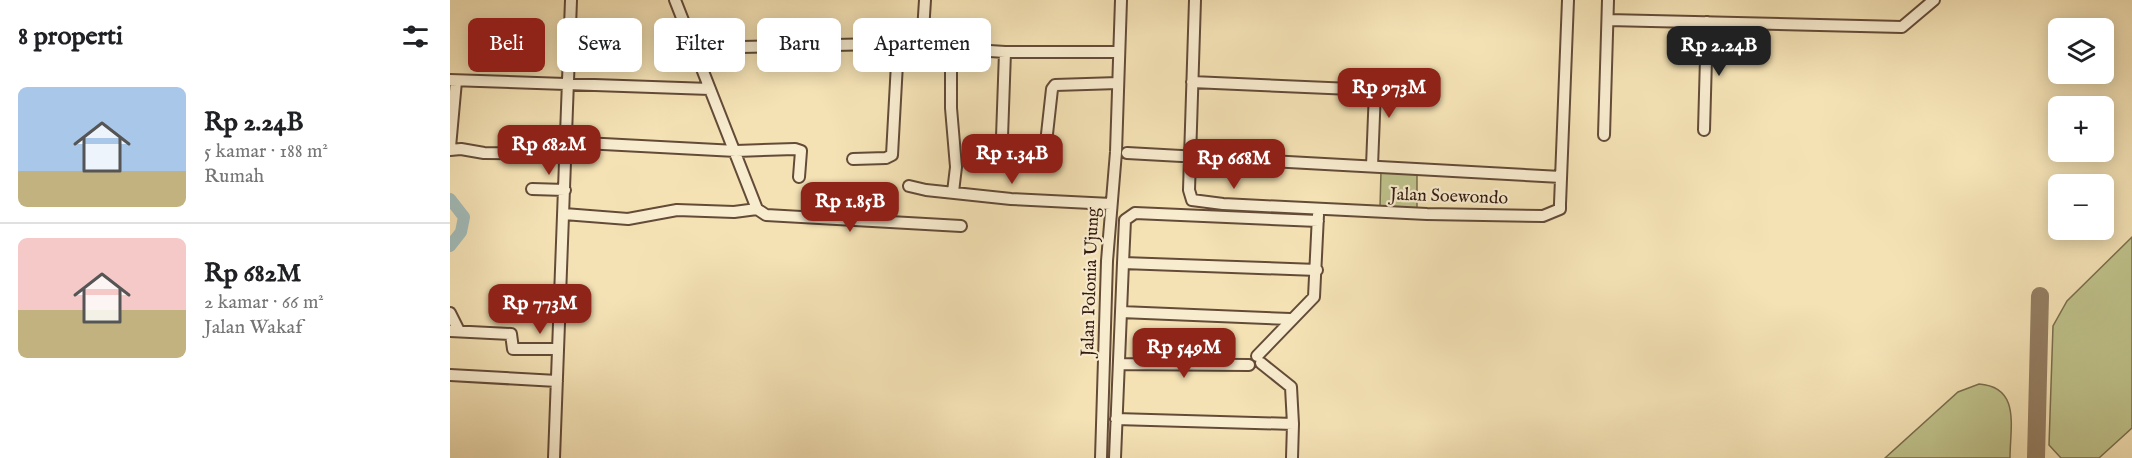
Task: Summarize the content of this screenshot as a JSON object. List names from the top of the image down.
{
  "streets": {
    "street": ["Jalan Soewondo", "Jalan Polonia Ujung"]
  },
  "page": {
    "heading": "8 properti",
    "map_buttons": ["+", "−"],
    "chip": [
      "Beli",
      "Sewa",
      "Filter",
      "Baru",
      "Apartemen"
    ],
    "price": [
      "Rp 2.24B",
      "Rp 973M",
      "Rp 682M",
      "Rp 1.34B",
      "Rp 668M",
      "Rp 1.85B",
      "Rp 773M",
      "Rp 549M"
    ],
    "list": [
      {
        "name": "Rp 2.24B",
        "note": "5 kamar · 188 m² · Rumah"
      },
      {
        "name": "Rp 682M",
        "note": "2 kamar · 66 m² · Jalan Wakaf"
      }
    ]
  }
}
